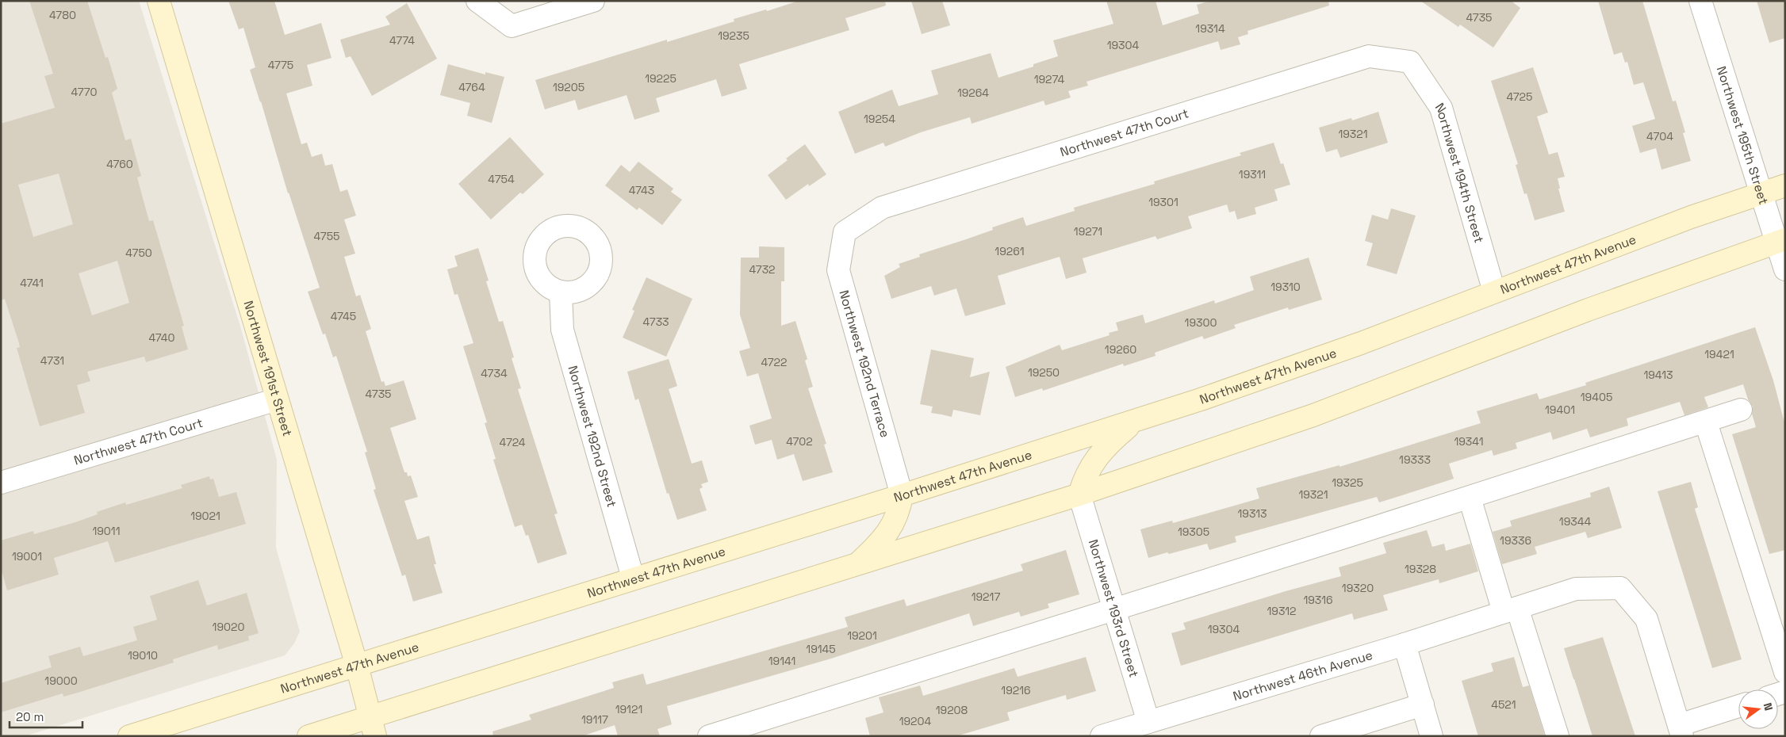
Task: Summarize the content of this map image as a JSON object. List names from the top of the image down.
{
  "streets": {
    "main road": ["Northwest 47th Avenue", "Northwest 191st Street"],
    "street": [
      "Northwest 47th Court",
      "Northwest 195th Street",
      "Northwest 194th Street",
      "Northwest 192nd Terrace",
      "Northwest 192nd Street",
      "Northwest 193rd Street",
      "Northwest 46th Avenue"
    ]
  },
  "crossings": [
    ["Northwest 47th Court", "Northwest 194th Street"],
    ["Northwest 47th Court", "Northwest 192nd Terrace"],
    ["Northwest 47th Court", "Northwest 191st Street"],
    ["Northwest 195th Street", "Northwest 47th Avenue"],
    ["Northwest 194th Street", "Northwest 47th Avenue"],
    ["Northwest 47th Avenue", "Northwest 192nd Terrace"],
    ["Northwest 47th Avenue", "Northwest 191st Street"],
    ["Northwest 47th Avenue", "Northwest 192nd Street"],
    ["Northwest 193rd Street", "Northwest 46th Avenue"]
  ],
  "house_numbers": [
    "4780",
    "4735",
    "19314",
    "19235",
    "4774",
    "19304",
    "4775",
    "19225",
    "19274",
    "4764",
    "19205",
    "4770",
    "19264",
    "4725",
    "19254",
    "19321",
    "4704",
    "4760",
    "19311",
    "4754",
    "4743",
    "19301",
    "19271",
    "4755",
    "19261",
    "4750",
    "4732",
    "4741",
    "19310",
    "4745",
    "4733",
    "19300",
    "4740",
    "19260",
    "19421",
    "4731",
    "4722",
    "19250",
    "4734",
    "19413",
    "4735",
    "19405",
    "19401",
    "4702",
    "19341",
    "4724",
    "19333",
    "19325",
    "19321",
    "19313",
    "19021",
    "19344",
    "19011",
    "19305",
    "19336",
    "19001",
    "19328",
    "19320",
    "19217",
    "19316",
    "19312",
    "19020",
    "19304",
    "19201",
    "19145",
    "19010",
    "19141",
    "19000",
    "19216",
    "4521",
    "19121",
    "19208",
    "19117",
    "19204"
  ],
  "scale_bar": "20 m",
  "north": "right"
}
